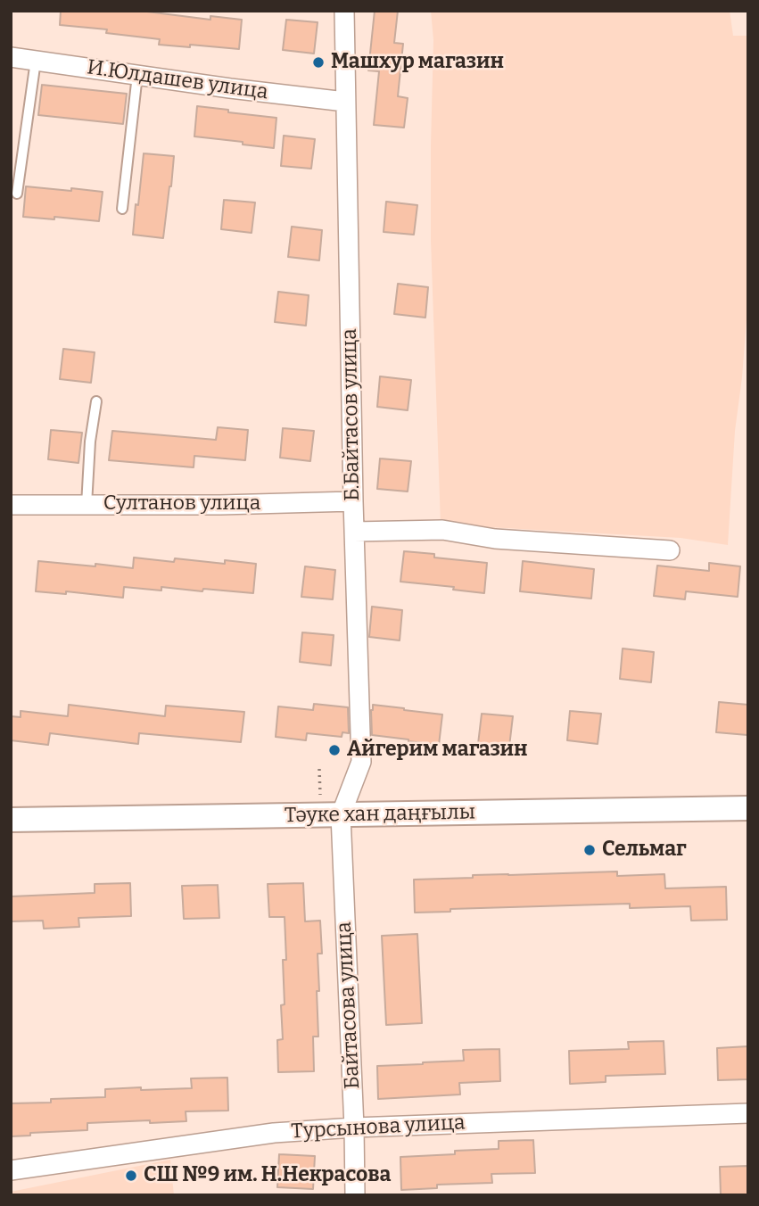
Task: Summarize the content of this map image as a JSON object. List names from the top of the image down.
{
  "streets": {
    "street": [
      "И.Юлдашев улица",
      "Б.Байтасов улица",
      "Султанов улица",
      "Тәуке хан даңғылы",
      "Байтасова улица",
      "Турсынова улица"
    ]
  },
  "crossings": [
    ["И.Юлдашев улица", "Б.Байтасов улица"],
    ["Б.Байтасов улица", "Султанов улица"],
    ["Б.Байтасов улица", "Тәуке хан даңғылы"],
    ["Б.Байтасов улица", "Байтасова улица"],
    ["Тәуке хан даңғылы", "Байтасова улица"],
    ["Байтасова улица", "Турсынова улица"]
  ],
  "places": [
    "Машхур магазин",
    "Айгерим магазин",
    "Сельмаг",
    "СШ №9 им. Н.Некрасова"
  ]
}
